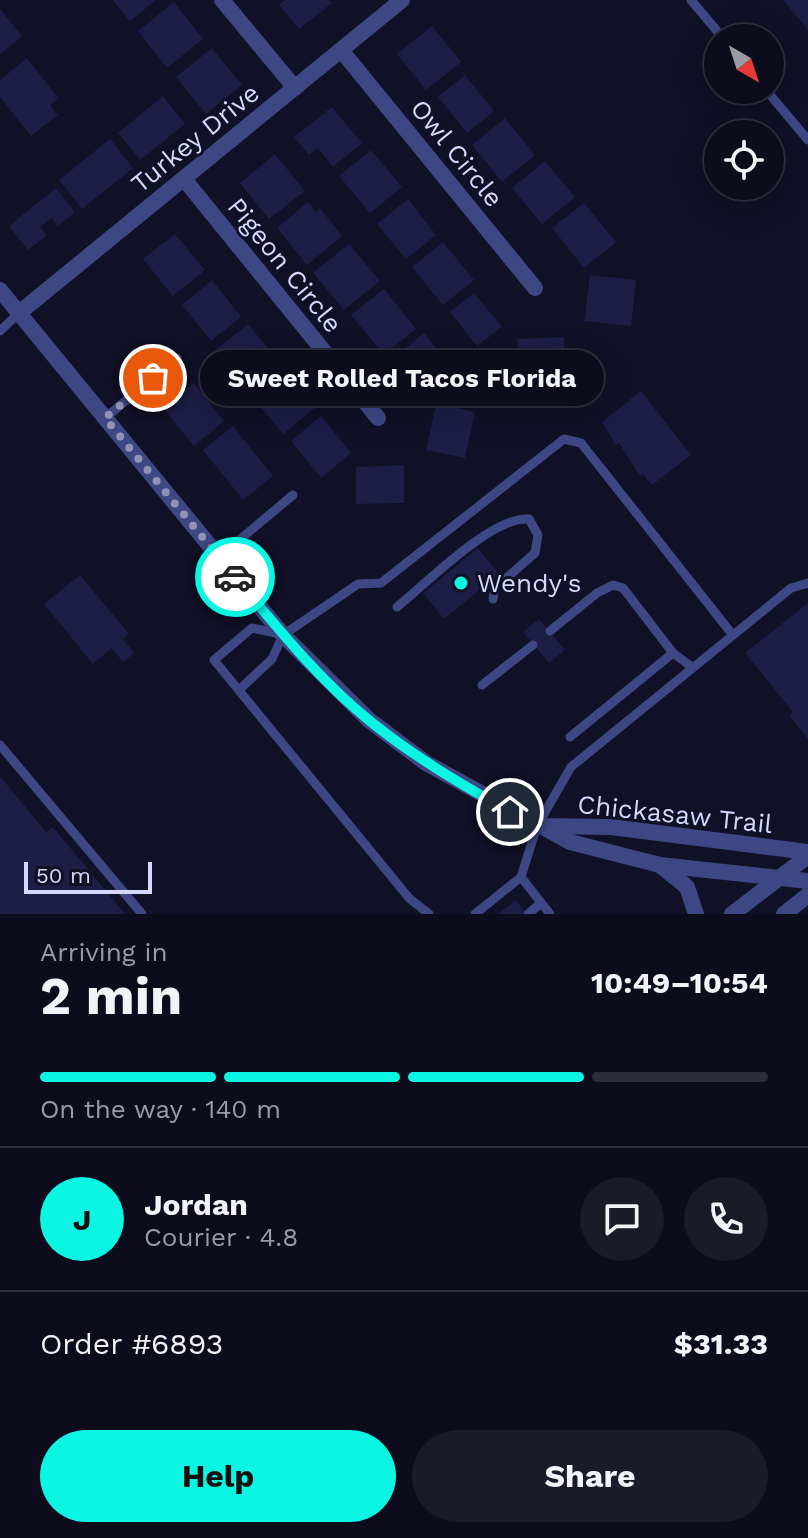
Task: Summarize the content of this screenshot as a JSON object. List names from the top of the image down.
{
  "streets": {
    "street": [
      "Turkey Drive",
      "Owl Circle",
      "Pigeon Circle",
      "Chickasaw Trail"
    ]
  },
  "crossings": [
    ["Turkey Drive", "Owl Circle"],
    ["Turkey Drive", "Pigeon Circle"],
    ["Turkey Drive", "Chickasaw Trail"]
  ],
  "places": ["Sweet Rolled Tacos Florida", "Wendy's"],
  "scale_bar": "50 m",
  "north": "bottom right",
  "page": {
    "bubble": "Sweet Rolled Tacos Florida",
    "scale": "50 m",
    "heading": ["2 min", "Arriving in", "10:49–10:54"],
    "panel": [
      "Jordan",
      "Courier · 4.8",
      "Order #6893",
      "$31.33"
    ],
    "bar": "On the way · 140 m",
    "round": "J",
    "buttons": ["Help", "Share"]
  }
}
